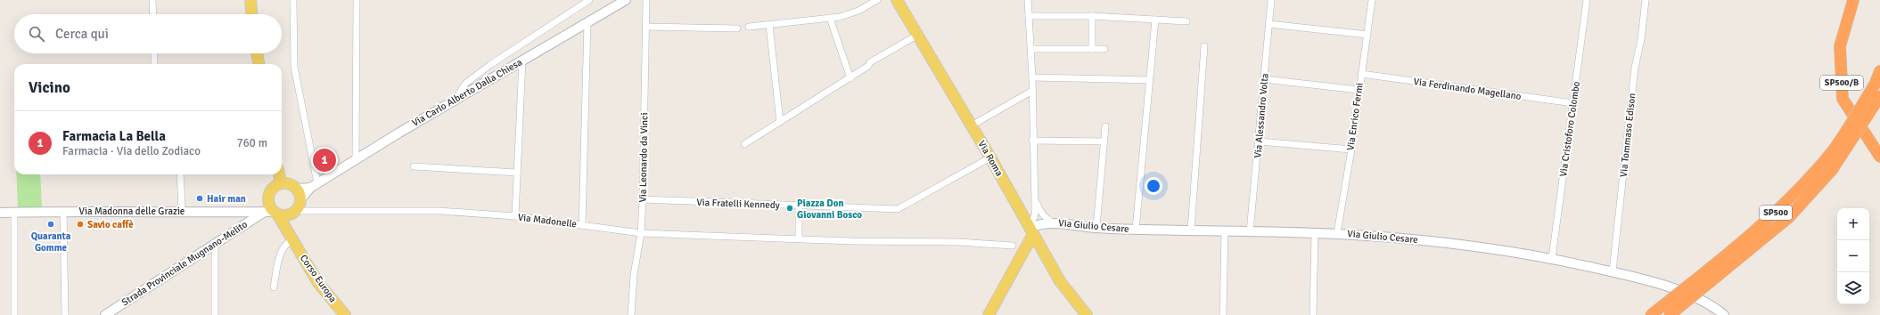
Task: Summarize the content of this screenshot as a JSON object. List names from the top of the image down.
{
  "streets": {
    "highway": ["SP500/B", "SP500"],
    "main road": ["Via Roma", "Corso Europa"],
    "street": [
      "Via Ferdinando Magellano",
      "Via Carlo Alberto Dalla Chiesa",
      "Via Alessandro Volta",
      "Via Enrico Fermi",
      "Via Cristoforo Colombo",
      "Via Tommaso Edison",
      "Via Leonardo da Vinci",
      "Via Fratelli Kennedy",
      "Via Madonna delle Grazie",
      "Via Madonelle",
      "Via Giulio Cesare",
      "Strada Provinciale Mugnano-Melito"
    ]
  },
  "crossings": [
    ["Via Ferdinando Magellano", "Via Enrico Fermi"],
    ["Via Ferdinando Magellano", "Via Cristoforo Colombo"],
    ["Via Carlo Alberto Dalla Chiesa", "Via Madonna delle Grazie"],
    ["Via Carlo Alberto Dalla Chiesa", "Via Madonelle"],
    ["Via Carlo Alberto Dalla Chiesa", "Strada Provinciale Mugnano-Melito"],
    ["Via Carlo Alberto Dalla Chiesa", "Corso Europa"],
    ["Via Alessandro Volta", "Via Giulio Cesare"],
    ["Via Enrico Fermi", "Via Giulio Cesare"],
    ["Via Cristoforo Colombo", "Via Giulio Cesare"],
    ["Via Tommaso Edison", "Via Giulio Cesare"],
    ["Via Leonardo da Vinci", "Via Fratelli Kennedy"],
    ["Via Leonardo da Vinci", "Via Madonelle"],
    ["Via Roma", "Via Fratelli Kennedy"],
    ["Via Roma", "Via Giulio Cesare"],
    ["Via Madonna delle Grazie", "Via Madonelle"],
    ["Via Madonna delle Grazie", "Strada Provinciale Mugnano-Melito"],
    ["Via Madonna delle Grazie", "Corso Europa"],
    ["Via Madonelle", "Strada Provinciale Mugnano-Melito"],
    ["Via Madonelle", "Corso Europa"],
    ["Strada Provinciale Mugnano-Melito", "Corso Europa"]
  ],
  "places": [
    "Hair man",
    "Piazza Don Giovanni Bosco",
    "Quaranta Gomme",
    "Savio caffè"
  ],
  "page": {
    "search": "Cerca qui",
    "heading": "Vicino",
    "list": [
      {
        "mark": "1",
        "name": "Farmacia La Bella",
        "note": "Farmacia · Via dello Zodiaco",
        "value": "760 m"
      }
    ],
    "pins": "1",
    "map_buttons": ["+", "−"]
  }
}
